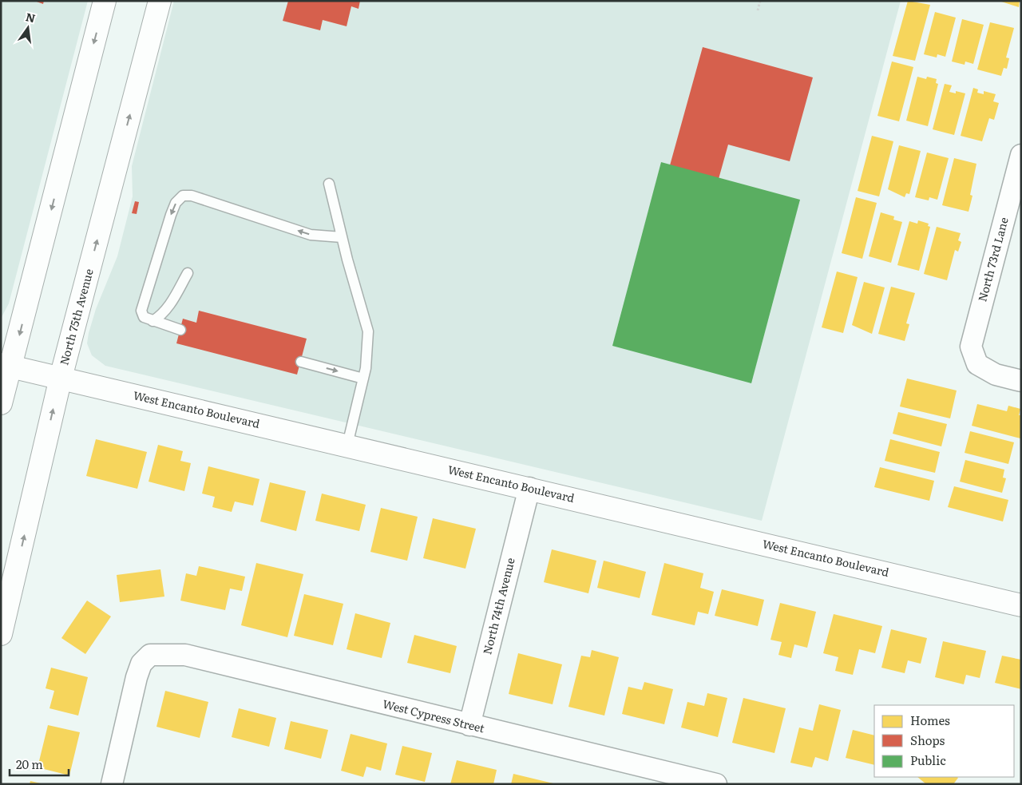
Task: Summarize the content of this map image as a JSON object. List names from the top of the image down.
{
  "streets": {
    "main road": ["North 75th Avenue", "West Encanto Boulevard"],
    "street": ["North 73rd Lane", "North 74th Avenue", "West Cypress Street"]
  },
  "crossings": [
    ["North 75th Avenue", "West Encanto Boulevard"],
    ["West Encanto Boulevard", "North 74th Avenue"],
    ["North 74th Avenue", "West Cypress Street"]
  ],
  "legend": ["Homes", "Shops", "Public"],
  "scale_bar": "20 m",
  "north": "top"
}
